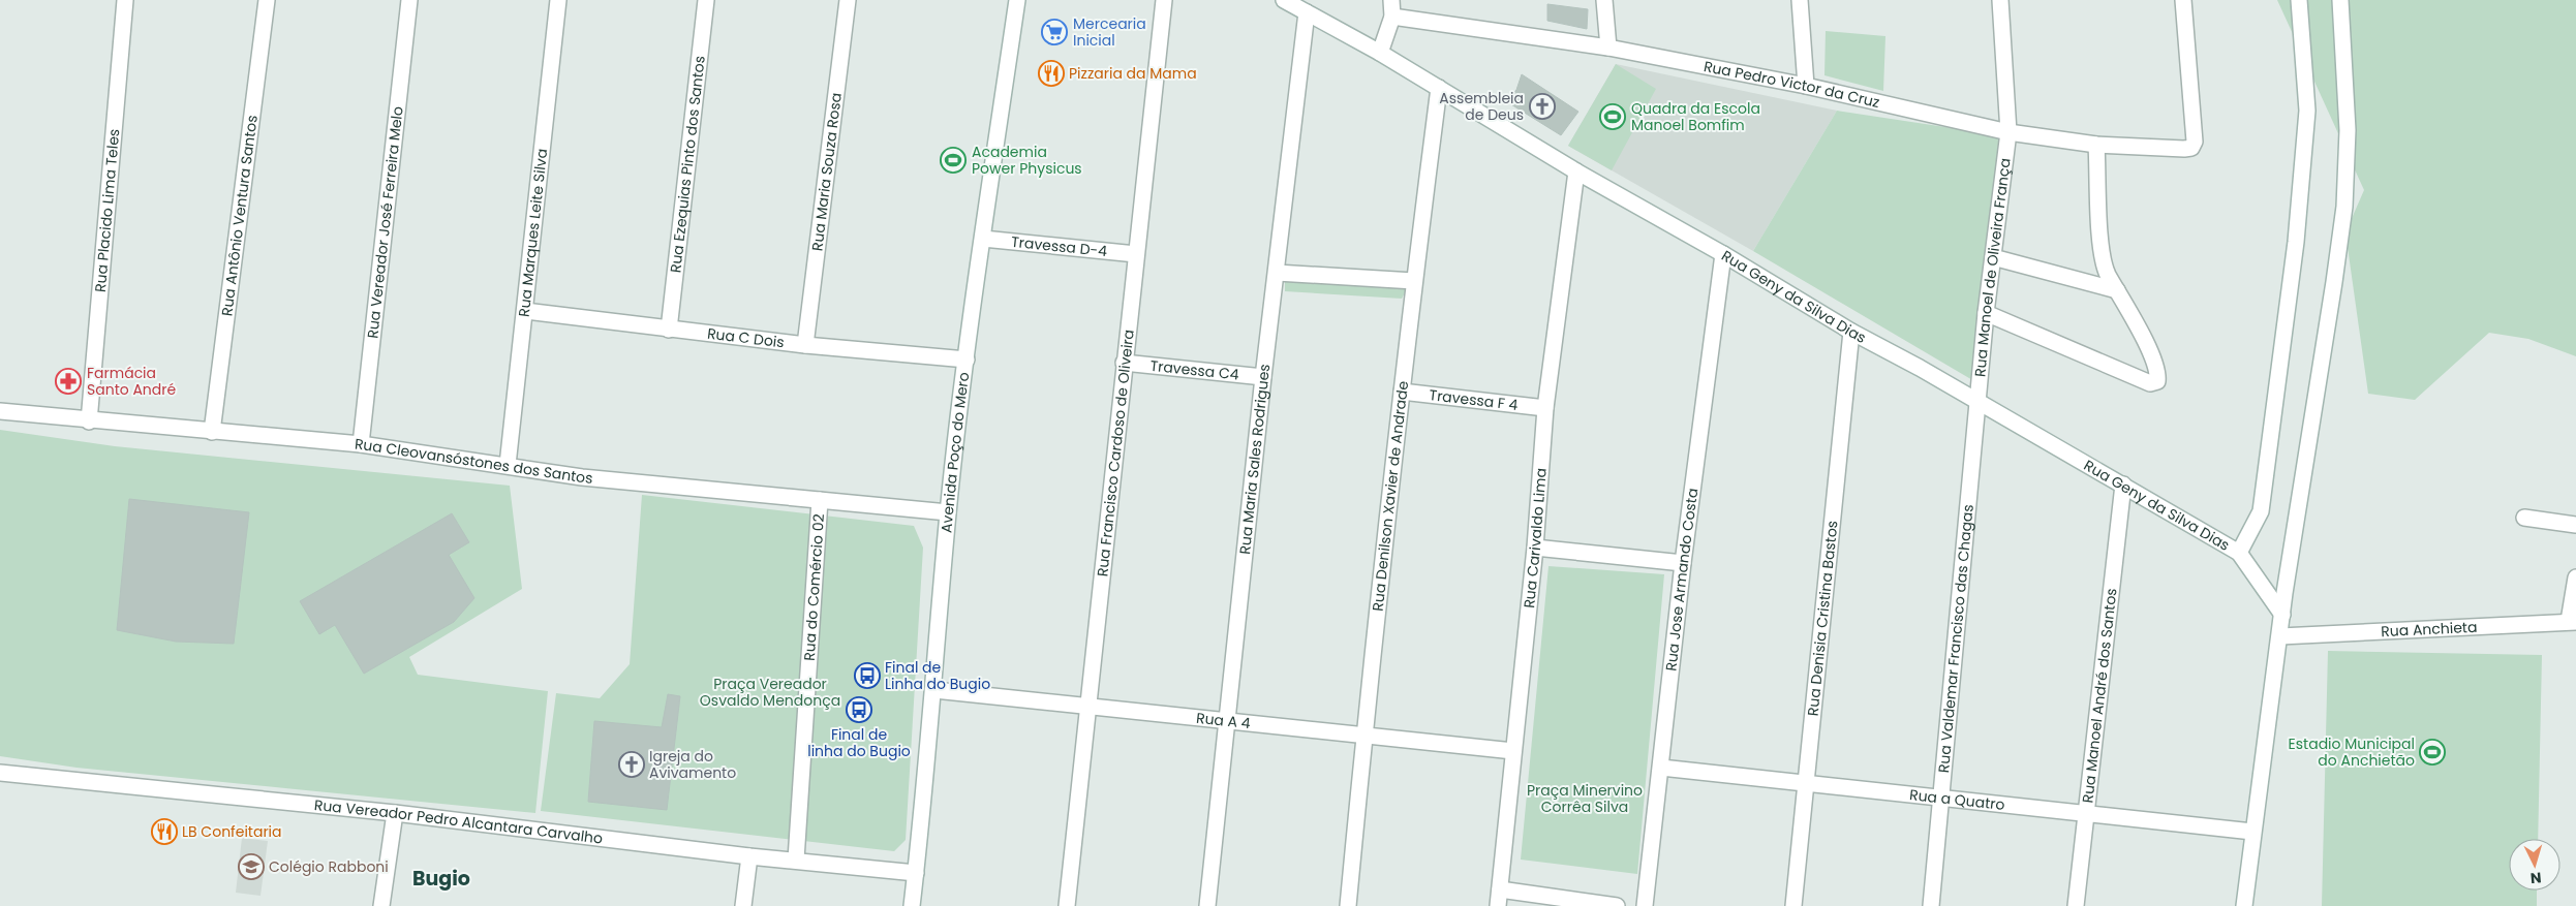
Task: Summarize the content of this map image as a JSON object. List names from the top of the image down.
{
  "streets": {
    "street": [
      "Rua Pedro Victor da Cruz",
      "Rua Ezequias Pinto dos Santos",
      "Rua Maria Souza Rosa",
      "Rua Placido Lima Teles",
      "Rua Antônio Ventura Santos",
      "Rua Vereador José Ferreira Melo",
      "Rua Marques Leite Silva",
      "Travessa D-4",
      "Rua Manoel de Oliveira França",
      "Rua Geny da Silva Dias",
      "Rua C Dois",
      "Travessa C4",
      "Travessa F 4",
      "Avenida Poço do Mero",
      "Rua Francisco Cardoso de Oliveira",
      "Rua Maria Sales Rodrigues",
      "Rua Cleovansóstones dos Santos",
      "Rua Denilson Xavier de Andrade",
      "Rua Carivaldo Lima",
      "Rua Jose Armando Costa",
      "Rua do Comércio 02",
      "Rua Denisia Cristina Bastos",
      "Rua Anchieta",
      "Rua Valdemar Francisco das Chagas",
      "Rua Manoel André dos Santos",
      "Rua A 4",
      "Rua a Quatro",
      "Rua Vereador Pedro Alcantara Carvalho"
    ]
  },
  "crossings": [
    ["Rua Pedro Victor da Cruz", "Rua Manoel de Oliveira França"],
    ["Rua Ezequias Pinto dos Santos", "Rua C Dois"],
    ["Rua Maria Souza Rosa", "Rua C Dois"],
    ["Rua Placido Lima Teles", "Rua Cleovansóstones dos Santos"],
    ["Rua Antônio Ventura Santos", "Rua Cleovansóstones dos Santos"],
    ["Rua Vereador José Ferreira Melo", "Rua Cleovansóstones dos Santos"],
    ["Rua Marques Leite Silva", "Rua C Dois"],
    ["Rua Marques Leite Silva", "Rua Cleovansóstones dos Santos"],
    ["Travessa D-4", "Avenida Poço do Mero"],
    ["Travessa D-4", "Rua Francisco Cardoso de Oliveira"],
    ["Rua Manoel de Oliveira França", "Rua Geny da Silva Dias"],
    ["Rua Manoel de Oliveira França", "Rua Valdemar Francisco das Chagas"],
    ["Rua Geny da Silva Dias", "Rua Maria Sales Rodrigues"],
    ["Rua Geny da Silva Dias", "Rua Denilson Xavier de Andrade"],
    ["Rua Geny da Silva Dias", "Rua Carivaldo Lima"],
    ["Rua Geny da Silva Dias", "Rua Jose Armando Costa"],
    ["Rua Geny da Silva Dias", "Rua Denisia Cristina Bastos"],
    ["Rua Geny da Silva Dias", "Rua Valdemar Francisco das Chagas"],
    ["Rua Geny da Silva Dias", "Rua Manoel André dos Santos"],
    ["Rua C Dois", "Avenida Poço do Mero"],
    ["Travessa C4", "Rua Francisco Cardoso de Oliveira"],
    ["Travessa C4", "Rua Maria Sales Rodrigues"],
    ["Travessa F 4", "Rua Denilson Xavier de Andrade"],
    ["Travessa F 4", "Rua Carivaldo Lima"],
    ["Avenida Poço do Mero", "Rua Cleovansóstones dos Santos"],
    ["Avenida Poço do Mero", "Rua A 4"],
    ["Avenida Poço do Mero", "Rua Vereador Pedro Alcantara Carvalho"],
    ["Rua Francisco Cardoso de Oliveira", "Rua A 4"],
    ["Rua Maria Sales Rodrigues", "Rua A 4"],
    ["Rua Cleovansóstones dos Santos", "Rua do Comércio 02"],
    ["Rua Denilson Xavier de Andrade", "Rua A 4"],
    ["Rua Carivaldo Lima", "Rua A 4"],
    ["Rua Jose Armando Costa", "Rua a Quatro"],
    ["Rua do Comércio 02", "Rua Vereador Pedro Alcantara Carvalho"],
    ["Rua Denisia Cristina Bastos", "Rua a Quatro"],
    ["Rua Valdemar Francisco das Chagas", "Rua a Quatro"],
    ["Rua Manoel André dos Santos", "Rua a Quatro"]
  ],
  "districts": ["Bugio"],
  "parks": ["Praça Vereador Osvaldo Mendonça", "Praça Minervino Corrêa Silva"],
  "places": {
    "supermarket": ["Mercearia Inicial"],
    "restaurant": ["Pizzaria da Mama", "LB Confeitaria"],
    "church": ["Assembleia de Deus", "Igreja do Avivamento"],
    "sports": ["Quadra da Escola Manoel Bomfim", "Academia Power Physicus", "Estadio Municipal do Anchietão"],
    "pharmacy": ["Farmácia Santo André"],
    "bus stop": ["Final de Linha do Bugio", "Final de linha do Bugio"],
    "school or university": ["Colégio Rabboni"]
  },
  "north": "bottom"
}
